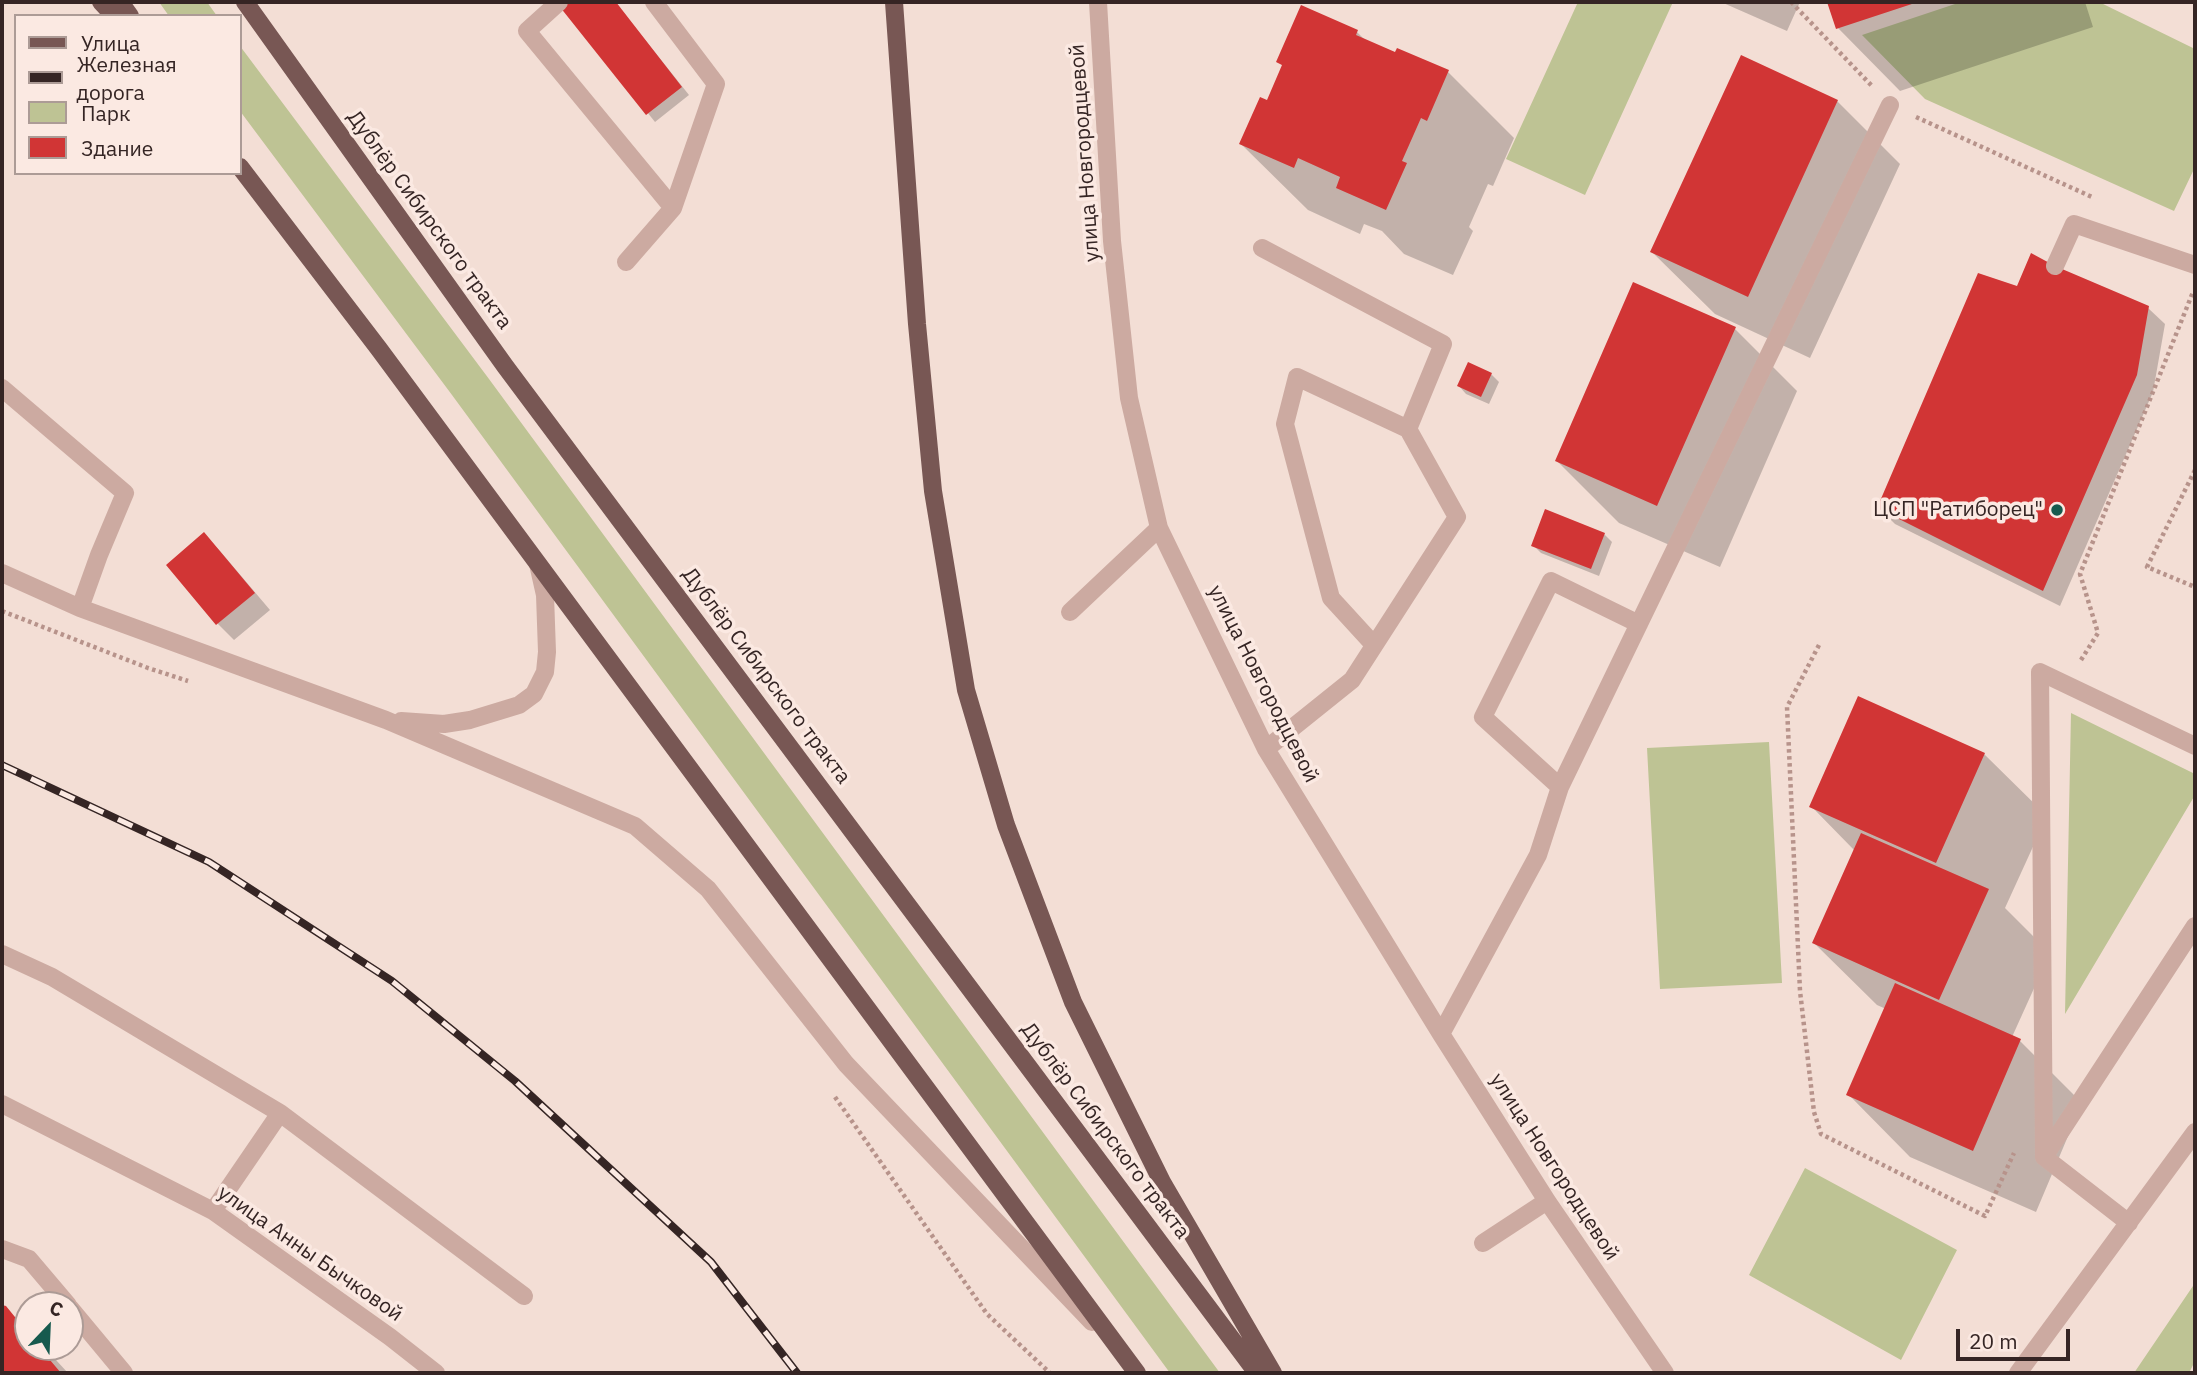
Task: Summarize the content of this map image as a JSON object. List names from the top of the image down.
{
  "streets": {
    "main road": ["Дублёр Сибирского тракта"],
    "street": ["улица Новгородцевой", "улица Анны Бычковой"]
  },
  "places": ["ЦСП \"Ратиборец\""],
  "legend": [
    "Улица",
    "Железная дорога",
    "Парк",
    "Здание"
  ],
  "scale_bar": "20 m",
  "north": "top right"
}
